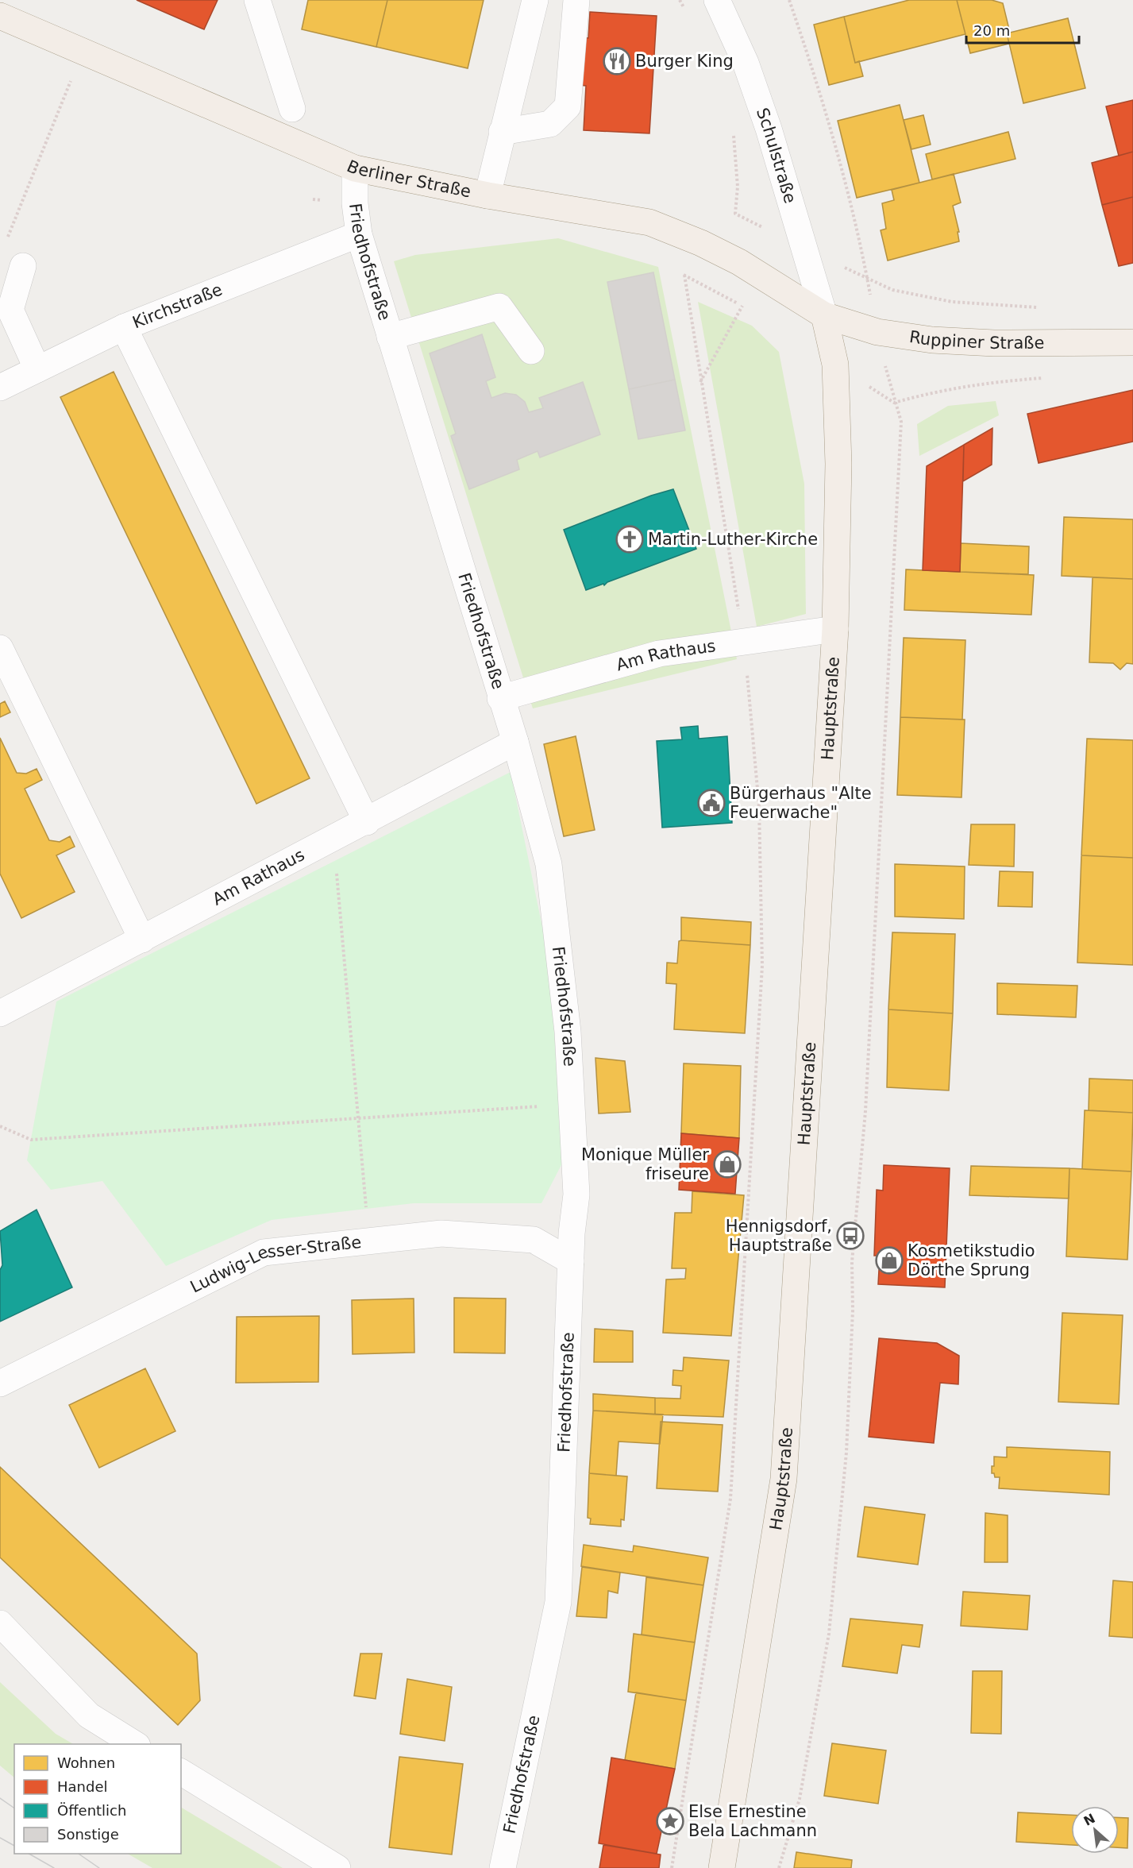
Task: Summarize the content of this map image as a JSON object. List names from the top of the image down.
{
  "streets": {
    "main road": ["Berliner Straße", "Ruppiner Straße", "Hauptstraße"],
    "street": [
      "Schulstraße",
      "Friedhofstraße",
      "Kirchstraße",
      "Am Rathaus",
      "Ludwig-Lesser-Straße"
    ]
  },
  "crossings": [
    ["Schulstraße", "Berliner Straße"],
    ["Schulstraße", "Ruppiner Straße"],
    ["Schulstraße", "Hauptstraße"],
    ["Berliner Straße", "Friedhofstraße"],
    ["Berliner Straße", "Ruppiner Straße"],
    ["Berliner Straße", "Hauptstraße"],
    ["Friedhofstraße", "Kirchstraße"],
    ["Friedhofstraße", "Am Rathaus"],
    ["Friedhofstraße", "Ludwig-Lesser-Straße"],
    ["Ruppiner Straße", "Hauptstraße"],
    ["Am Rathaus", "Hauptstraße"]
  ],
  "places": {
    "restaurant": ["Burger King"],
    "church": ["Martin-Luther-Kirche"],
    "public building": ["Bürgerhaus \"Alte Feuerwache\""],
    "shop": ["Monique Müller friseure", "Kosmetikstudio Dörthe Sprung"],
    "bus stop": ["Hennigsdorf, Hauptstraße"],
    "place": ["Else Ernestine Bela Lachmann"]
  },
  "legend": [
    "Wohnen",
    "Handel",
    "Öffentlich",
    "Sonstige"
  ],
  "scale_bar": "20 m",
  "north": "top left"
}
